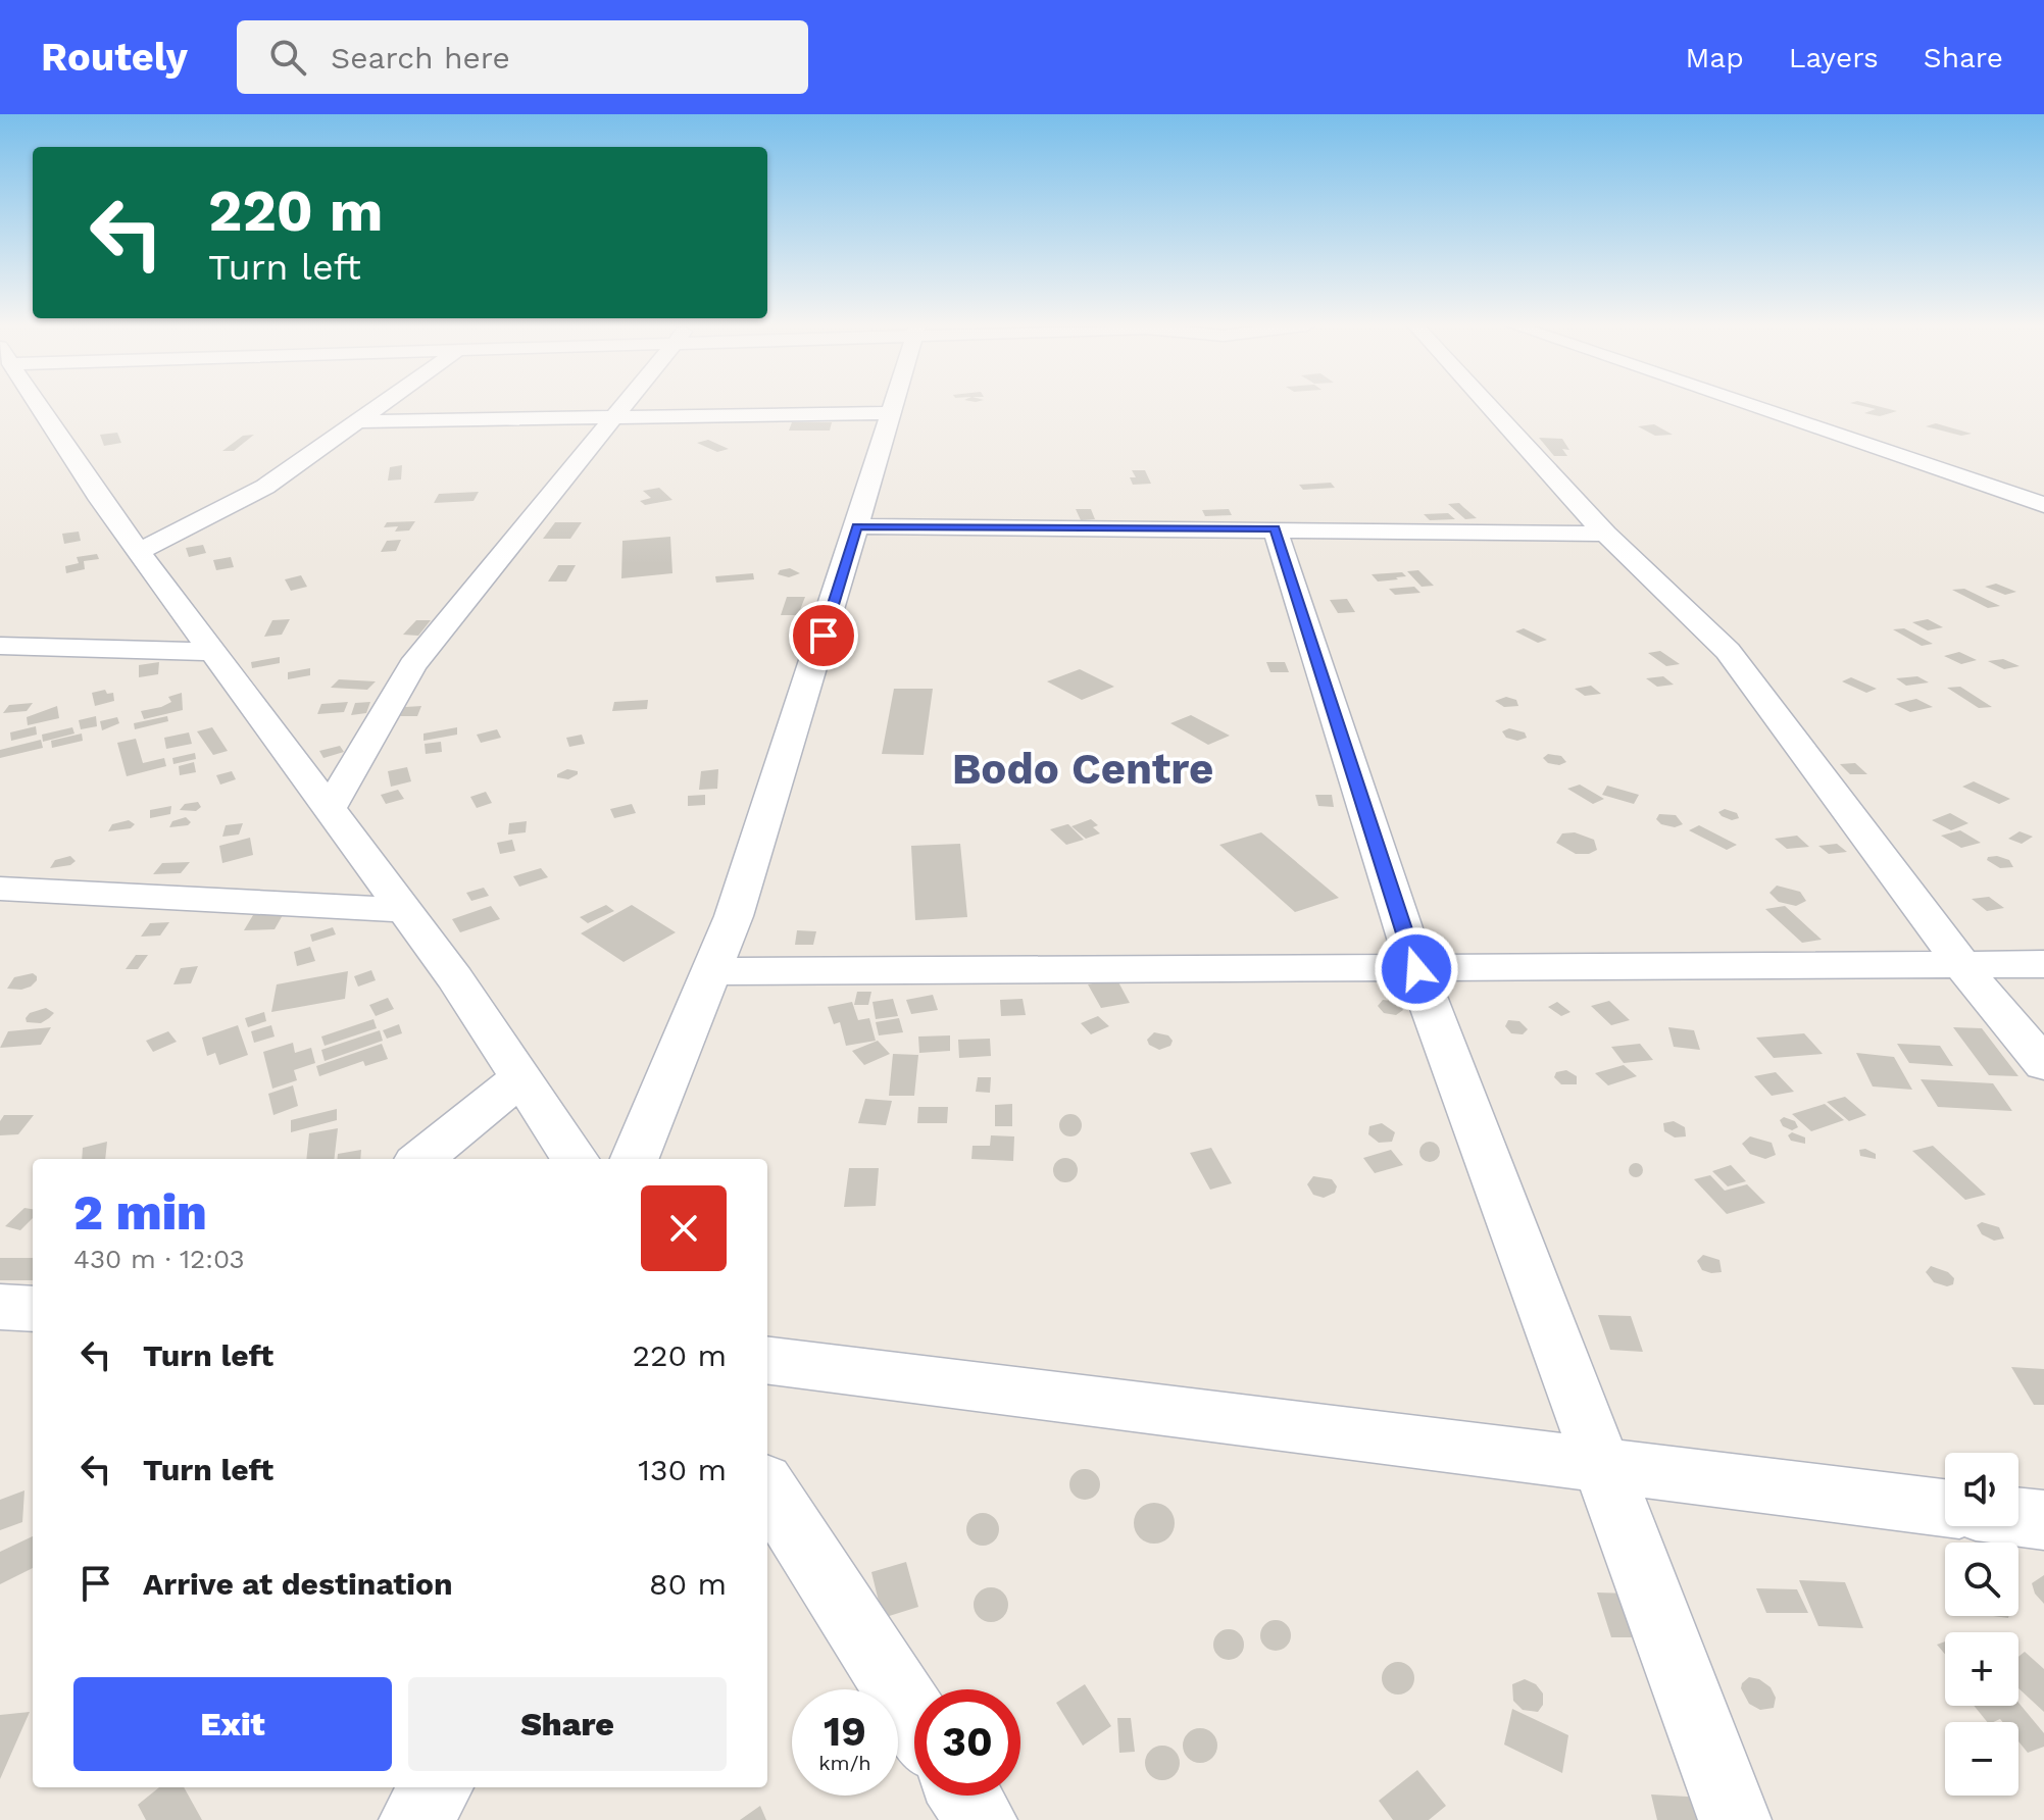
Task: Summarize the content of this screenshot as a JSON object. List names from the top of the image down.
{
  "districts": ["Bodo Centre"],
  "page": {
    "header": "Routely",
    "search": "Search here",
    "nav": ["Map", "Layers", "Share"],
    "turn": ["220 m", "Turn left"],
    "heading": ["2 min", "430 m · 12:03"],
    "list": [
      {
        "name": "Turn left",
        "value": "220 m"
      },
      {
        "name": "Turn left",
        "value": "130 m"
      },
      {
        "name": "Arrive at destination",
        "value": "80 m"
      }
    ],
    "map_buttons": ["+", "−"],
    "buttons": ["Exit", "Share"],
    "speed": "19 km/h",
    "limit": "30"
  }
}
